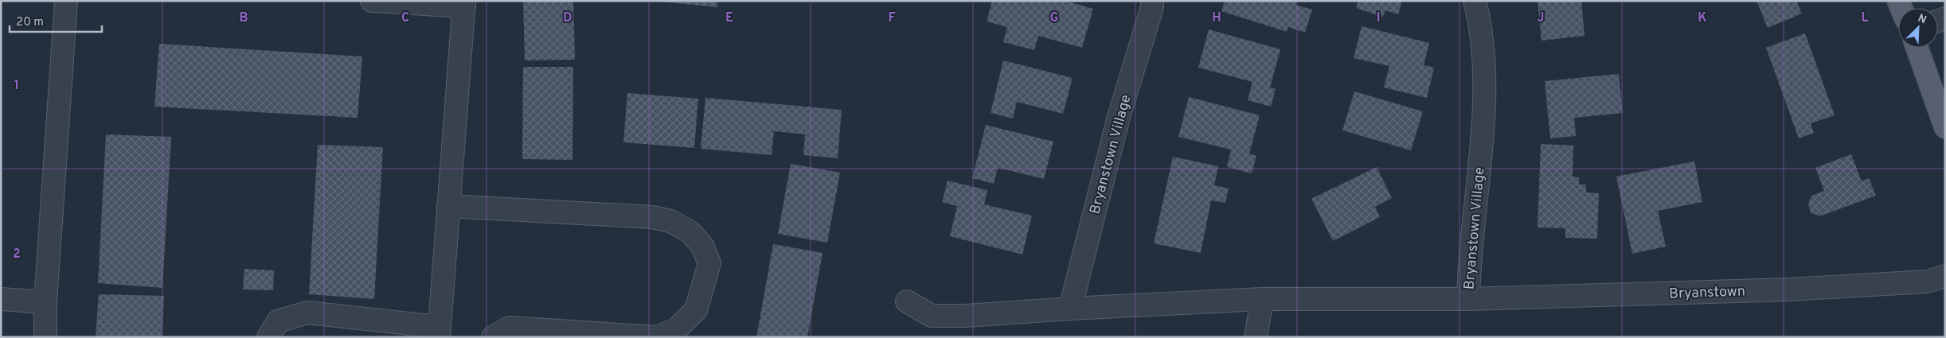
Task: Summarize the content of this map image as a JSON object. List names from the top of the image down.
{
  "streets": {
    "street": ["Bryanstown Village", "Bryanstown"]
  },
  "crossings": [
    ["Bryanstown Village", "Bryanstown"]
  ],
  "scale_bar": "20 m",
  "north": "top right",
  "grid": {
    "columns": [
      "B",
      "C",
      "D",
      "E",
      "F",
      "G",
      "H",
      "I",
      "J",
      "K",
      "L"
    ],
    "rows": ["1", "2"]
  }
}
